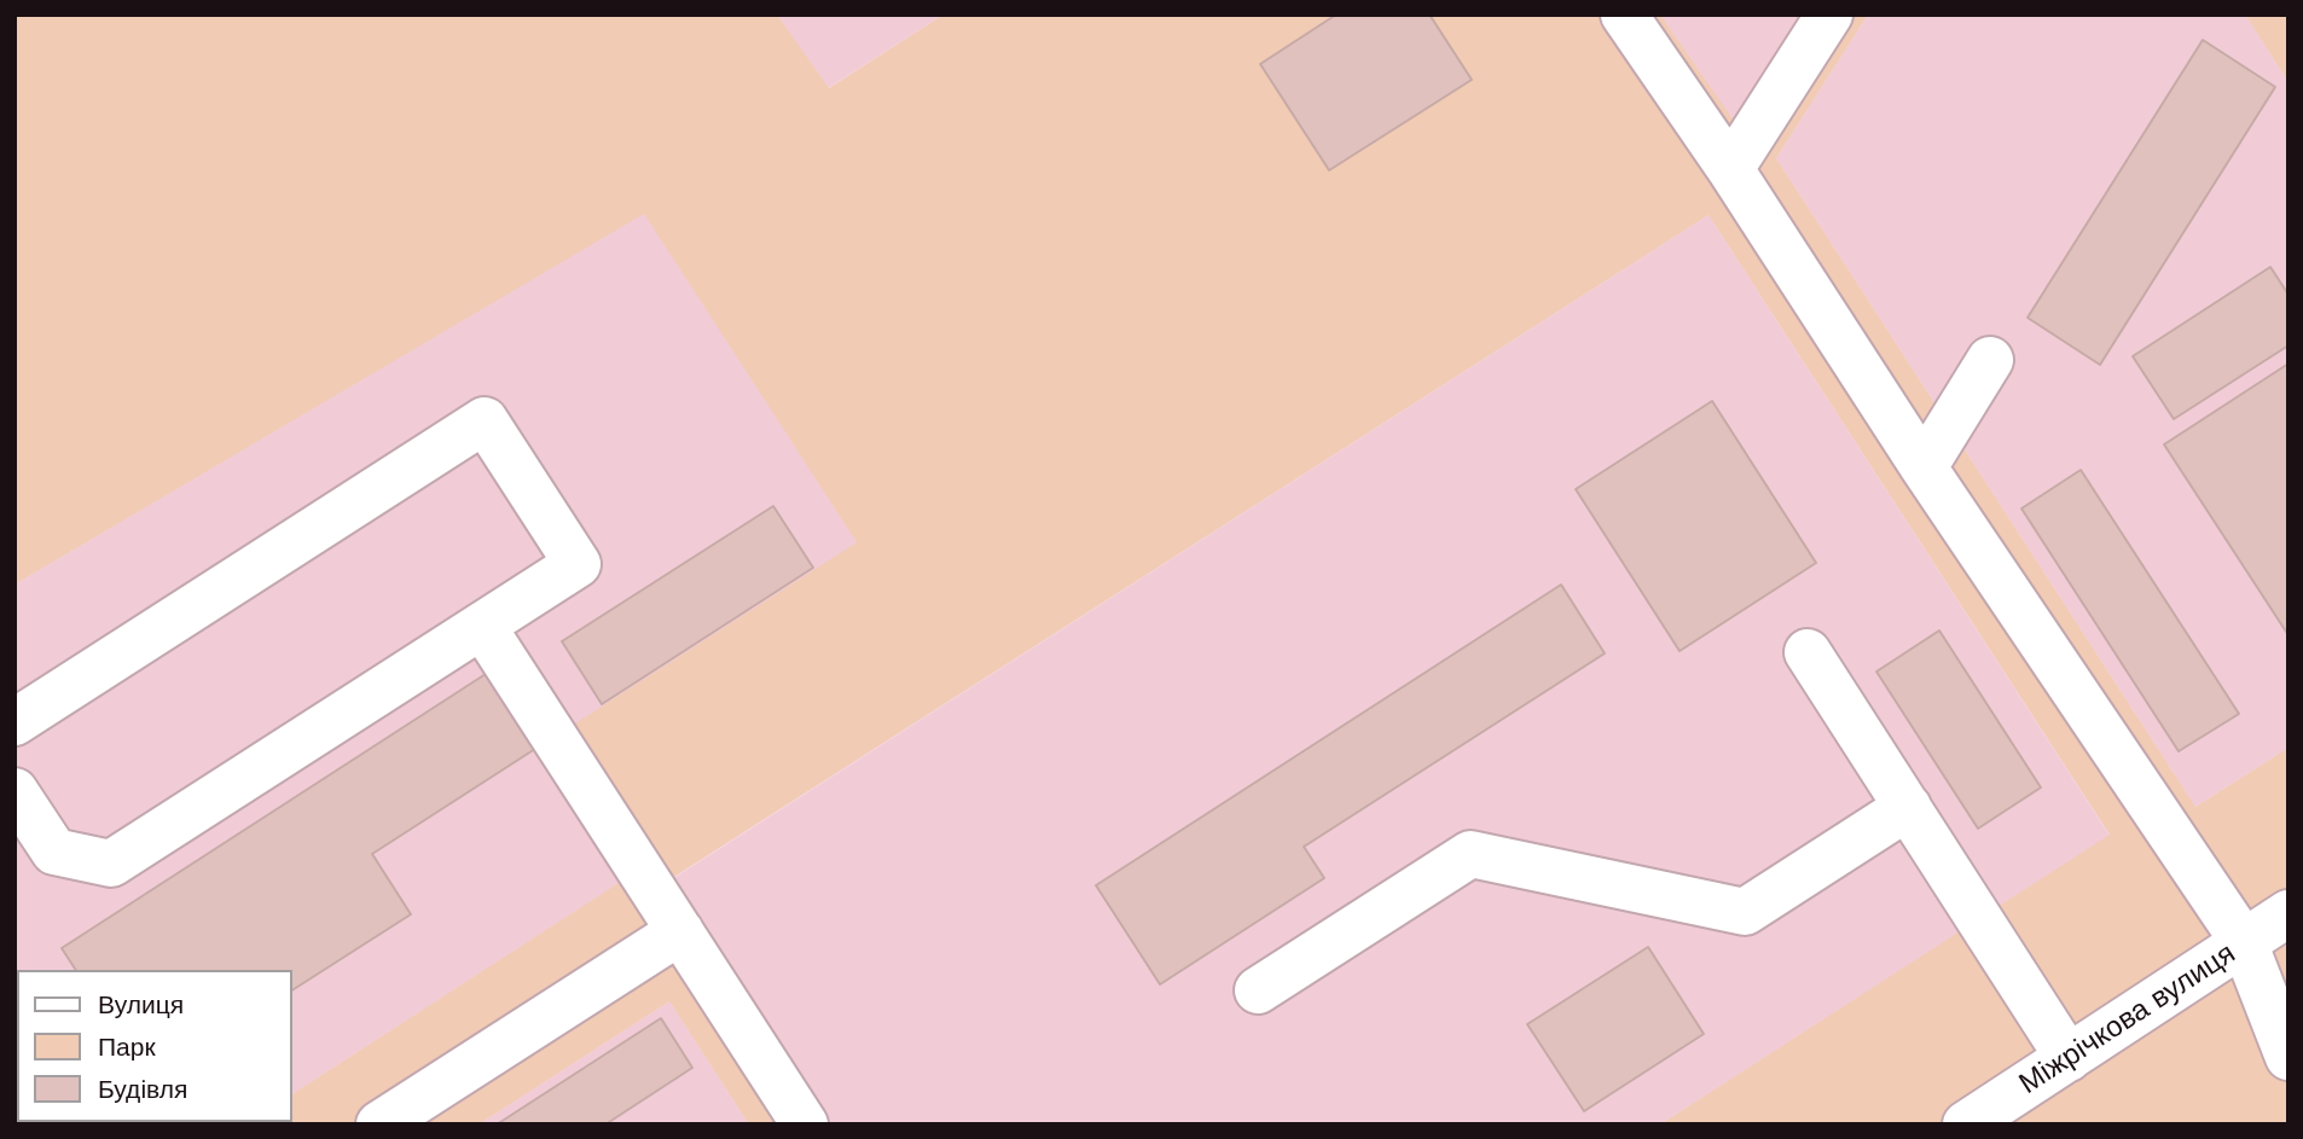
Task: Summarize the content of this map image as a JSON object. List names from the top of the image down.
{
  "streets": {
    "street": ["Міжрічкова вулиця"]
  },
  "legend": ["Вулиця", "Парк", "Будівля"]
}
